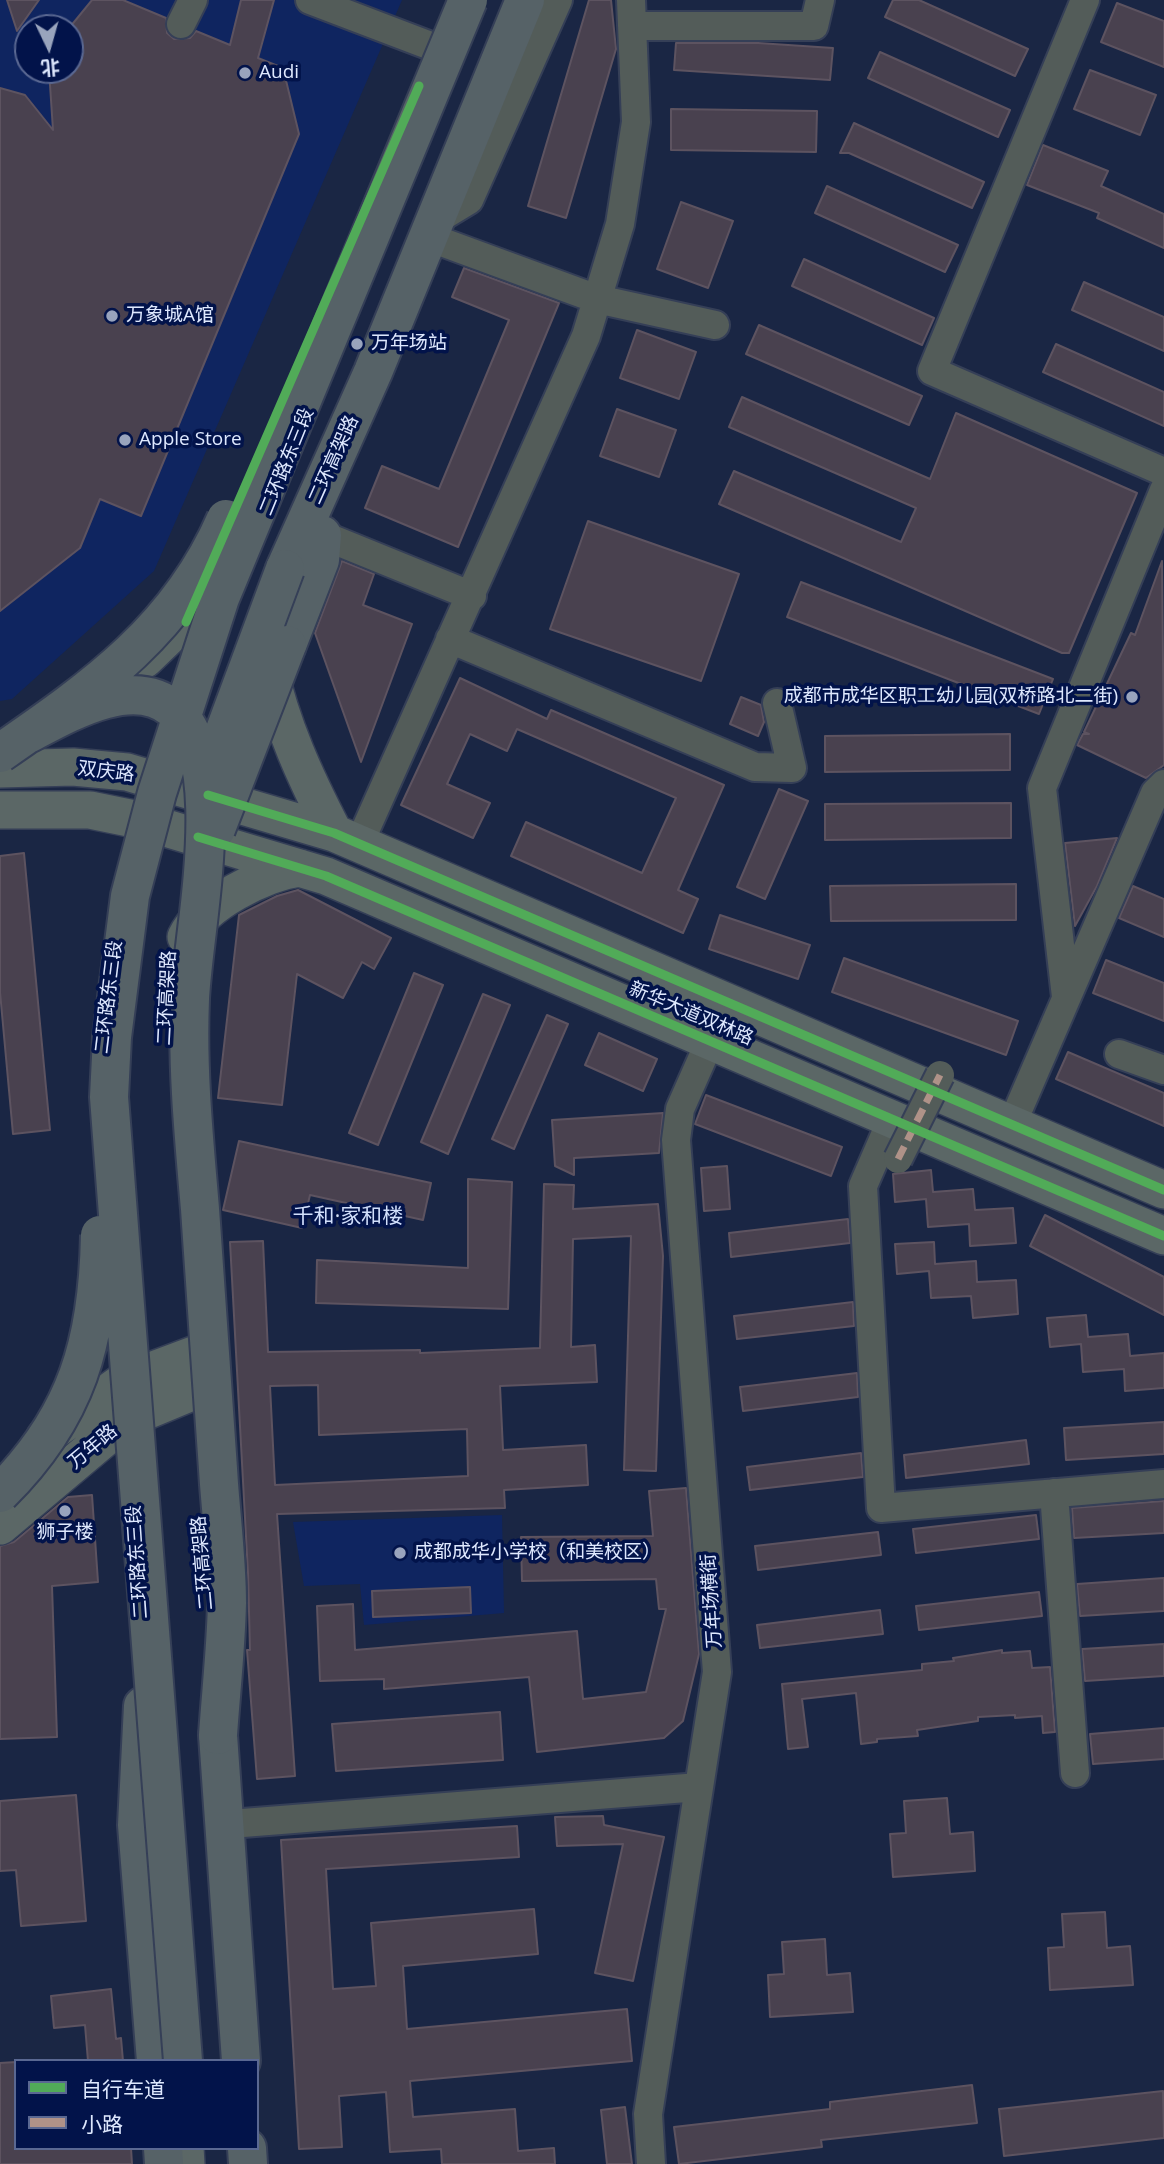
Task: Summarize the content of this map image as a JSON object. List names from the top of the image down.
{
  "streets": {
    "highway": ["二环高架路"],
    "main road": [
      "二环路东三段",
      "双庆路",
      "新华大道双林路",
      "万年路"
    ],
    "street": ["万年场横街"]
  },
  "crossings": [
    ["二环路东三段", "双庆路"],
    ["二环路东三段", "万年路"],
    ["双庆路", "新华大道双林路"],
    ["新华大道双林路", "万年场横街"]
  ],
  "districts": ["千和·家和楼"],
  "places": [
    "Audi",
    "万象城A馆",
    "万年场站",
    "Apple Store",
    "成都市成华区职工幼儿园(双桥路北二街)",
    "狮子楼",
    "成都成华小学校（和美校区）"
  ],
  "legend": ["自行车道", "小路"],
  "north": "bottom"
}
